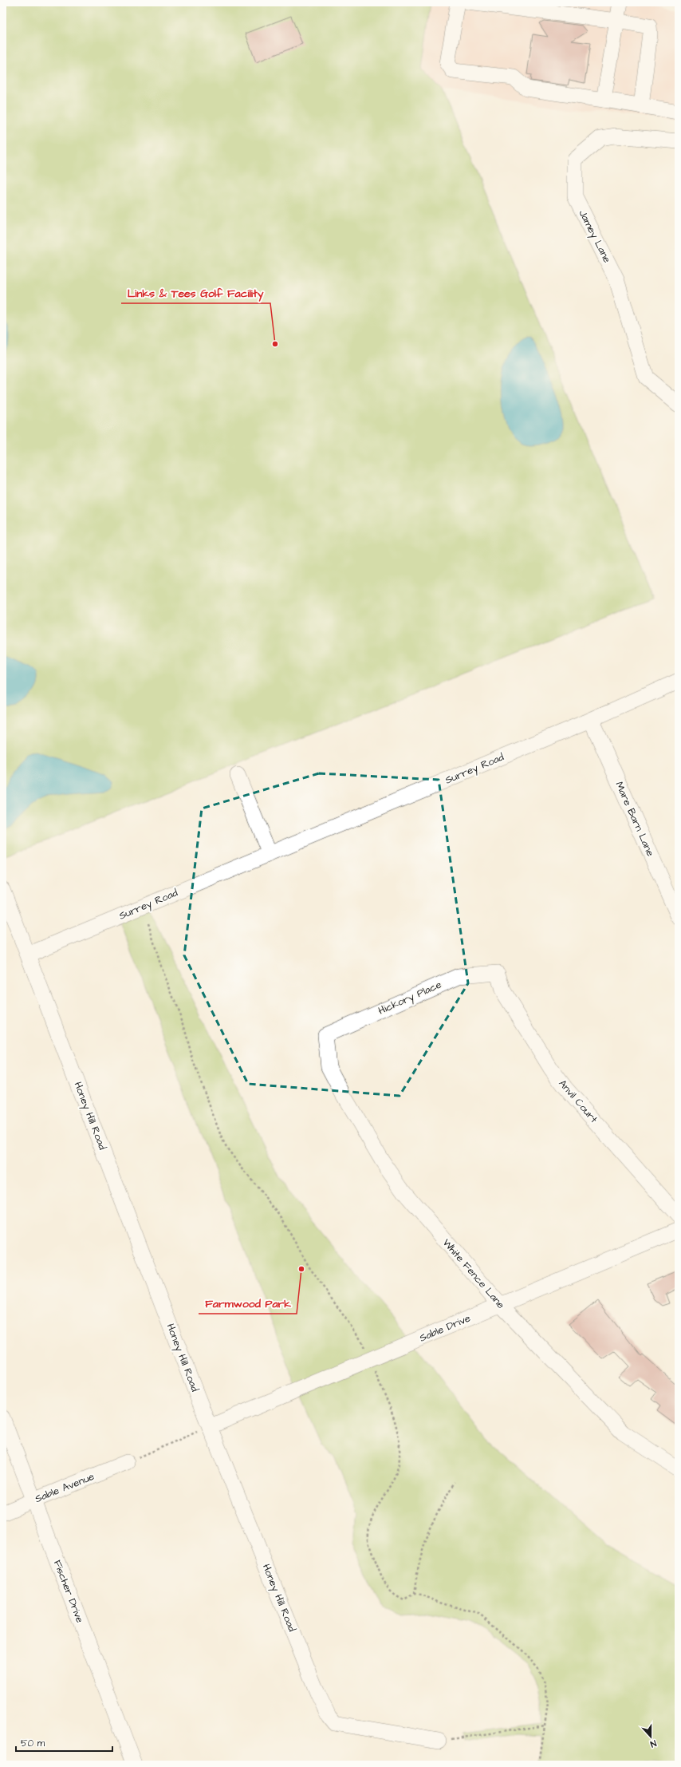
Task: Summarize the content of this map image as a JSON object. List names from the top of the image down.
{
  "streets": {
    "street": [
      "Jamey Lane",
      "Surrey Road",
      "Mare Barn Lane",
      "Hickory Place",
      "Anvil Court",
      "Honey Hill Road",
      "White Fence Lane",
      "Sable Drive",
      "Sable Avenue",
      "Fischer Drive"
    ]
  },
  "crossings": [
    ["Surrey Road", "Mare Barn Lane"],
    ["Surrey Road", "Honey Hill Road"],
    ["Hickory Place", "Anvil Court"],
    ["Hickory Place", "White Fence Lane"],
    ["Honey Hill Road", "Sable Drive"],
    ["White Fence Lane", "Sable Drive"],
    ["Sable Avenue", "Fischer Drive"]
  ],
  "places": ["Links & Tees Golf Facility", "Farmwood Park"],
  "scale_bar": "50 m",
  "north": "bottom"
}
